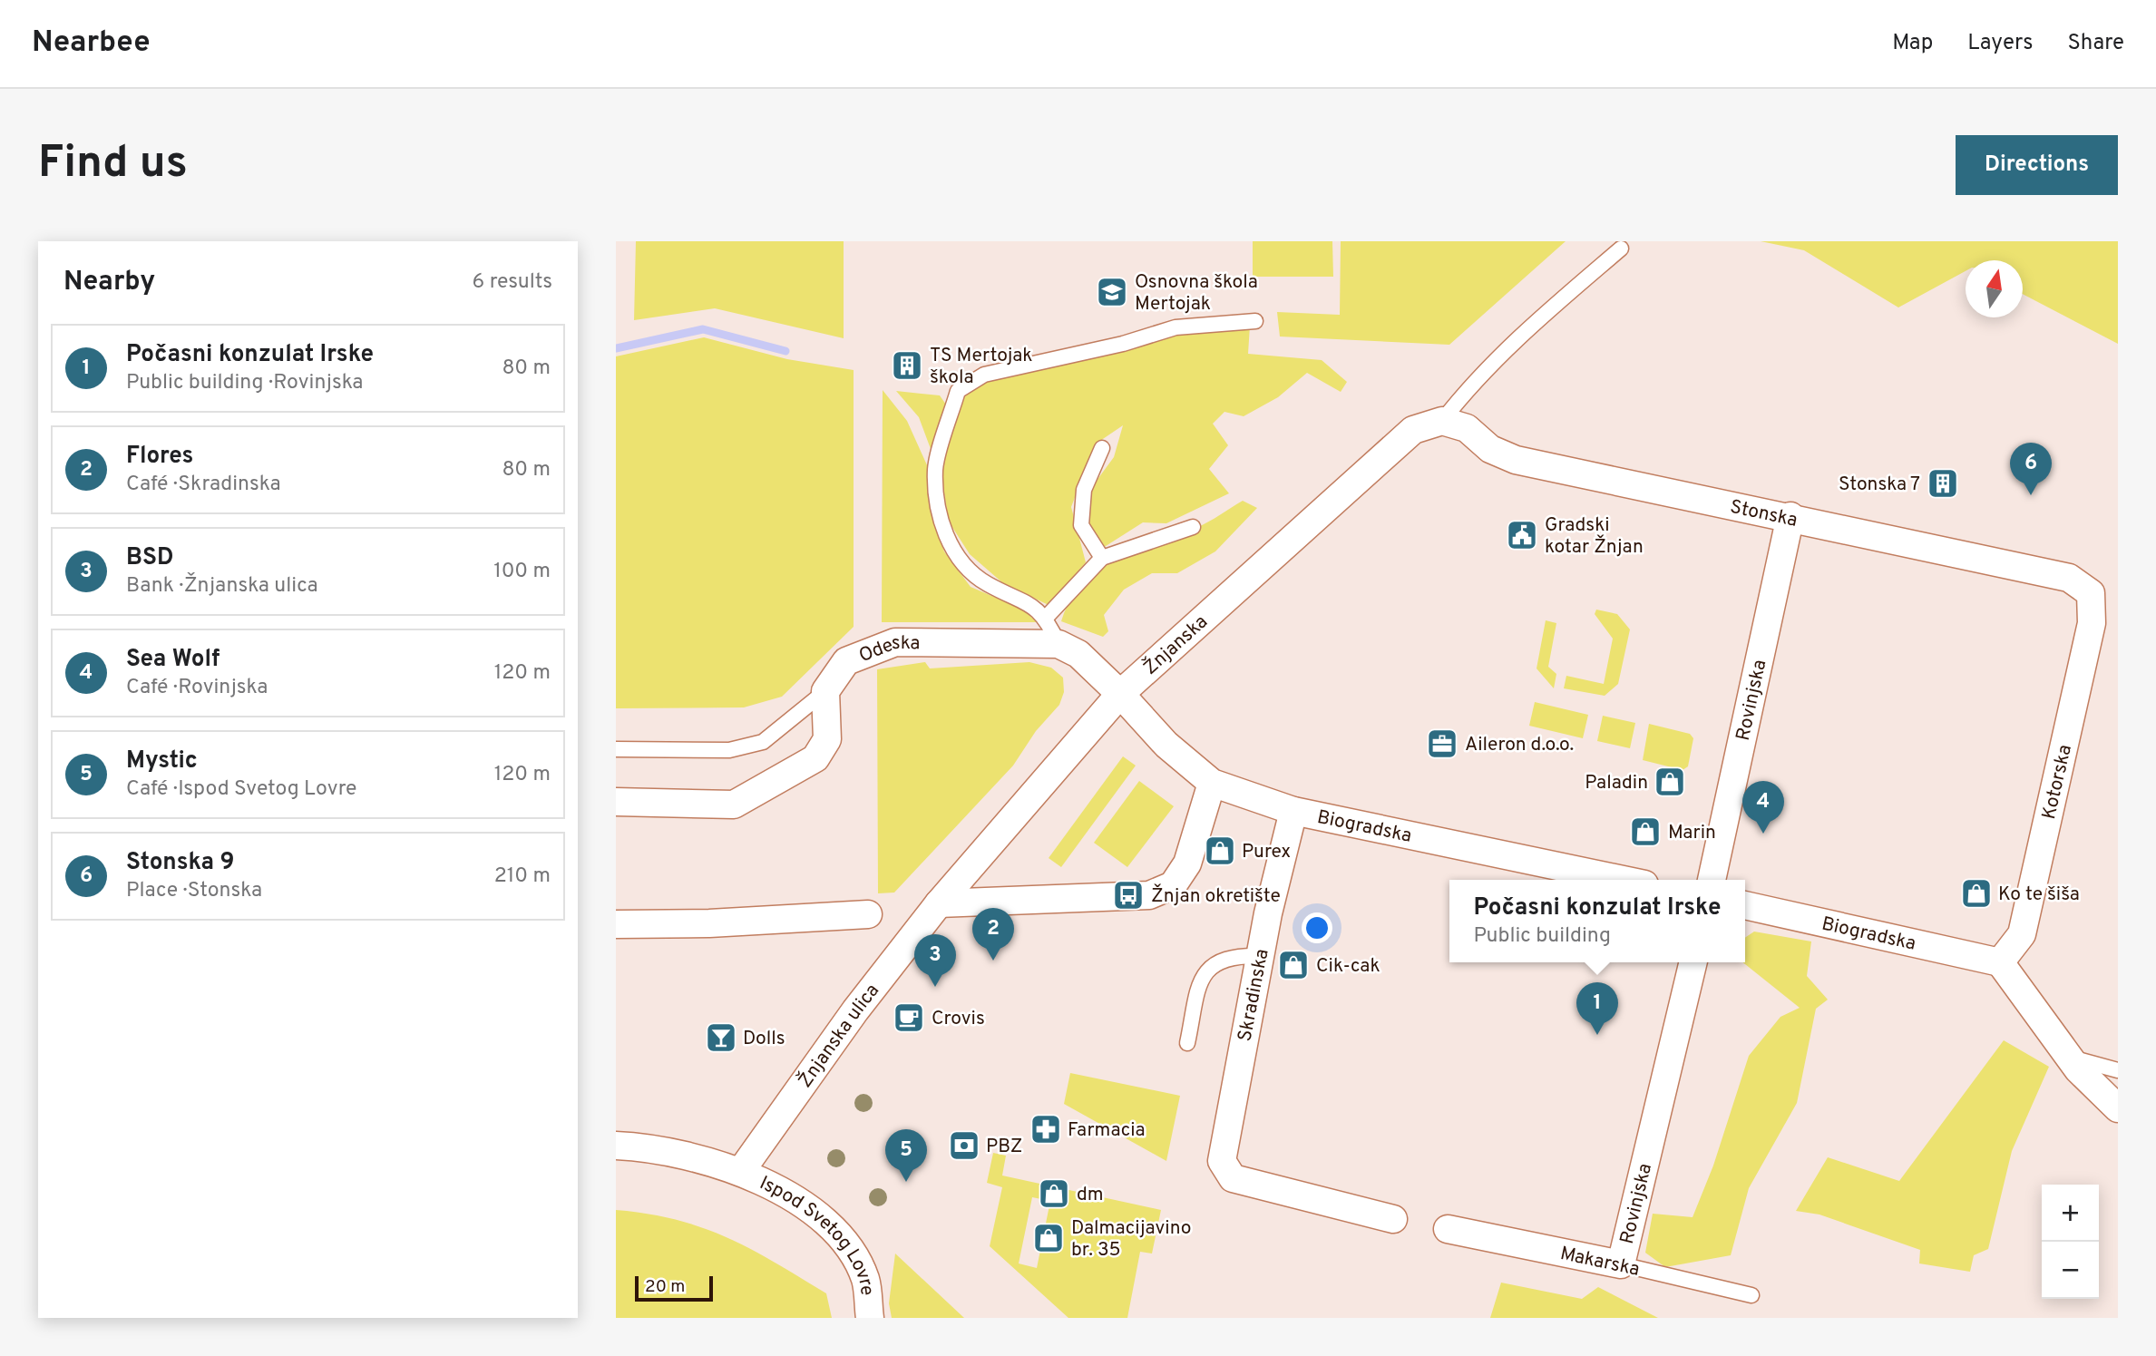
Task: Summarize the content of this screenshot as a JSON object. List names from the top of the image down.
{
  "streets": {
    "street": [
      "Stonska",
      "Žnjanska",
      "Odeska",
      "Rovinjska",
      "Kotorska",
      "Biogradska",
      "Skradinska",
      "Žnjanska ulica",
      "Ispod Svetog Lovre",
      "Makarska"
    ]
  },
  "crossings": [
    ["Stonska", "Žnjanska"],
    ["Stonska", "Rovinjska"],
    ["Stonska", "Kotorska"],
    ["Žnjanska", "Biogradska"],
    ["Žnjanska", "Žnjanska ulica"],
    ["Rovinjska", "Makarska"],
    ["Kotorska", "Biogradska"],
    ["Biogradska", "Skradinska"],
    ["Žnjanska ulica", "Ispod Svetog Lovre"]
  ],
  "places": {
    "school or university": ["Osnovna škola Mertojak"],
    "building": ["TS Mertojak škola", "Stonska 7"],
    "public building": ["Gradski kotar Žnjan"],
    "office": ["Aileron d.o.o."],
    "shop": [
      "Paladin",
      "Marin",
      "Purex",
      "Ko te šiša",
      "Cik-cak",
      "dm",
      "Dalmacijavino br. 35"
    ],
    "bus stop": ["Žnjan okretište"],
    "cafe": ["Crovis"],
    "bar": ["Dolls"],
    "pharmacy": ["Farmacia"],
    "bank": ["PBZ"]
  },
  "scale_bar": "20 m",
  "north": "top",
  "page": {
    "header": "Nearbee",
    "nav": ["Map", "Layers", "Share"],
    "buttons": "Directions",
    "title": "Find us",
    "heading": ["Nearby", "6 results"],
    "list": [
      {
        "mark": "1",
        "name": "Počasni konzulat Irske",
        "note": "Public building · Rovinjska",
        "value": "80 m"
      },
      {
        "mark": "2",
        "name": "Flores",
        "note": "Café · Skradinska",
        "value": "80 m"
      },
      {
        "mark": "3",
        "name": "BSD",
        "note": "Bank · Žnjanska ulica",
        "value": "100 m"
      },
      {
        "mark": "4",
        "name": "Sea Wolf",
        "note": "Café · Rovinjska",
        "value": "120 m"
      },
      {
        "mark": "5",
        "name": "Mystic",
        "note": "Café · Ispod Svetog Lovre",
        "value": "120 m"
      },
      {
        "mark": "6",
        "name": "Stonska 9",
        "note": "Place · Stonska",
        "value": "210 m"
      }
    ],
    "pins": [
      "6",
      "4",
      "2",
      "3",
      "1",
      "5"
    ],
    "popup": ["Počasni konzulat Irske", "Public building"],
    "map_buttons": ["+", "−"],
    "scale": "20 m"
  }
}
